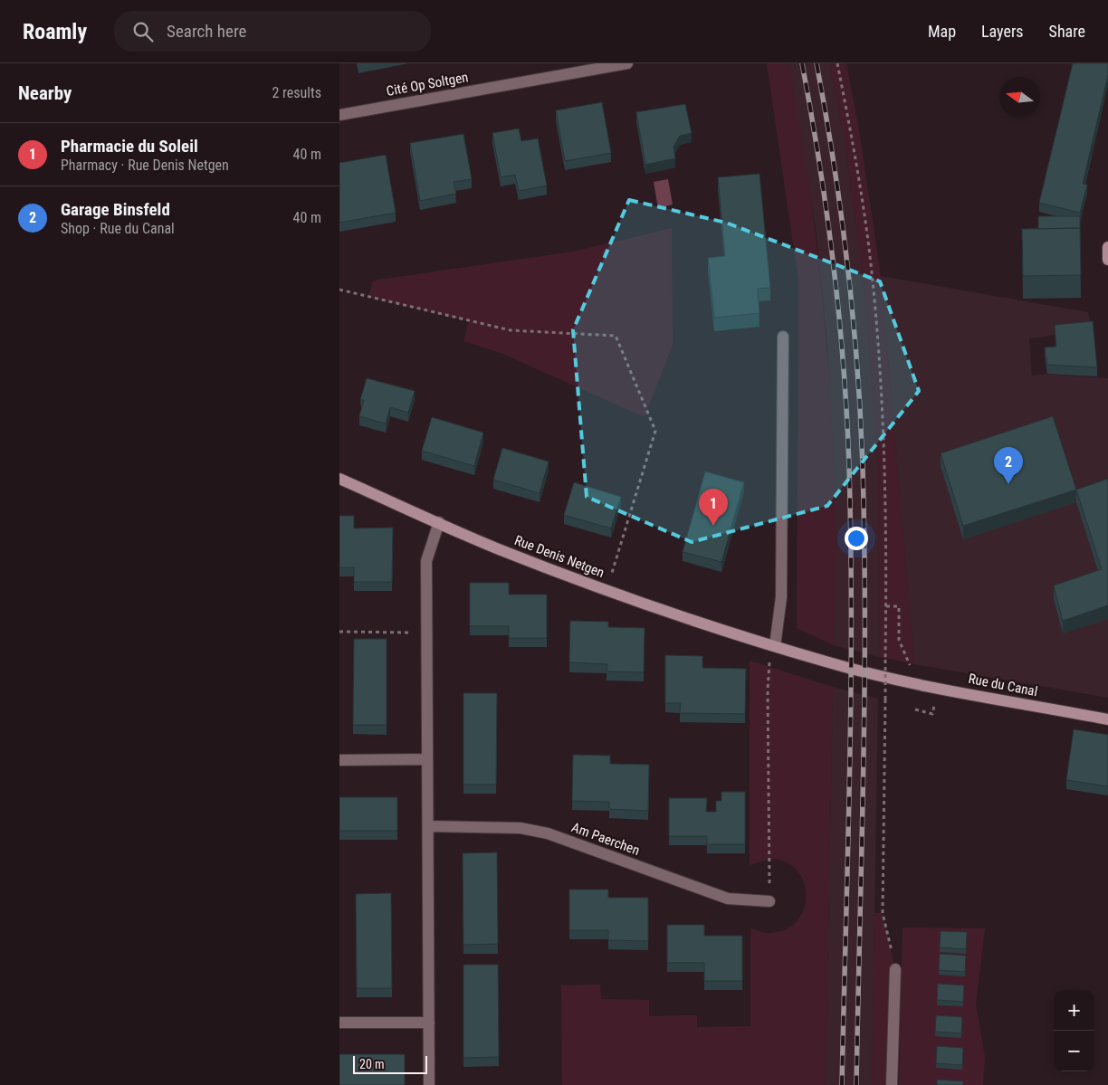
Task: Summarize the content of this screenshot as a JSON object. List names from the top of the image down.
{
  "streets": {
    "main road": ["Rue Denis Netgen", "Rue du Canal"],
    "street": ["Cité Op Soltgen", "Am Paerchen"]
  },
  "crossings": [
    ["Rue Denis Netgen", "Rue du Canal"]
  ],
  "scale_bar": "20 m",
  "north": "left",
  "page": {
    "header": "Roamly",
    "search": "Search here",
    "nav": ["Map", "Layers", "Share"],
    "heading": ["Nearby", "2 results"],
    "list": [
      {
        "mark": "1",
        "name": "Pharmacie du Soleil",
        "note": "Pharmacy · Rue Denis Netgen",
        "value": "40 m"
      },
      {
        "mark": "2",
        "name": "Garage Binsfeld",
        "note": "Shop · Rue du Canal",
        "value": "40 m"
      }
    ],
    "pins": ["2", "1"],
    "map_buttons": ["+", "−"],
    "scale": "20 m"
  }
}
